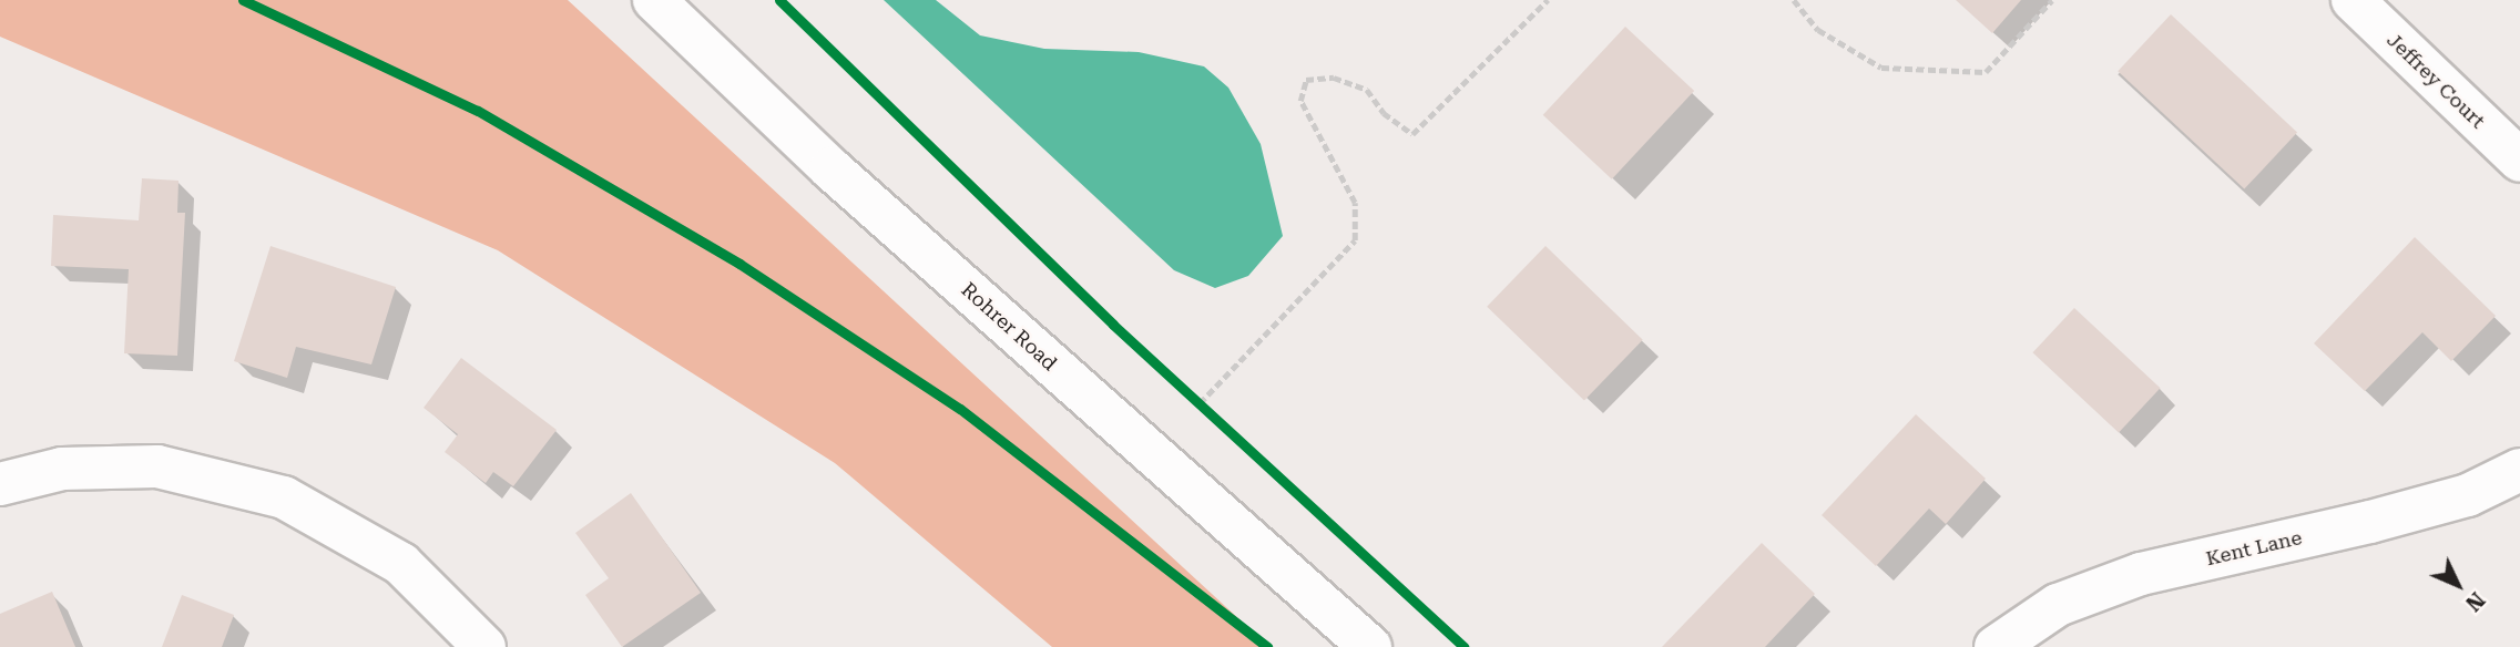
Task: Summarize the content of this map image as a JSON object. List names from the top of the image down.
{
  "streets": {
    "street": ["Jeffrey Court", "Rohrer Road", "Kent Lane"]
  },
  "north": "bottom right"
}
